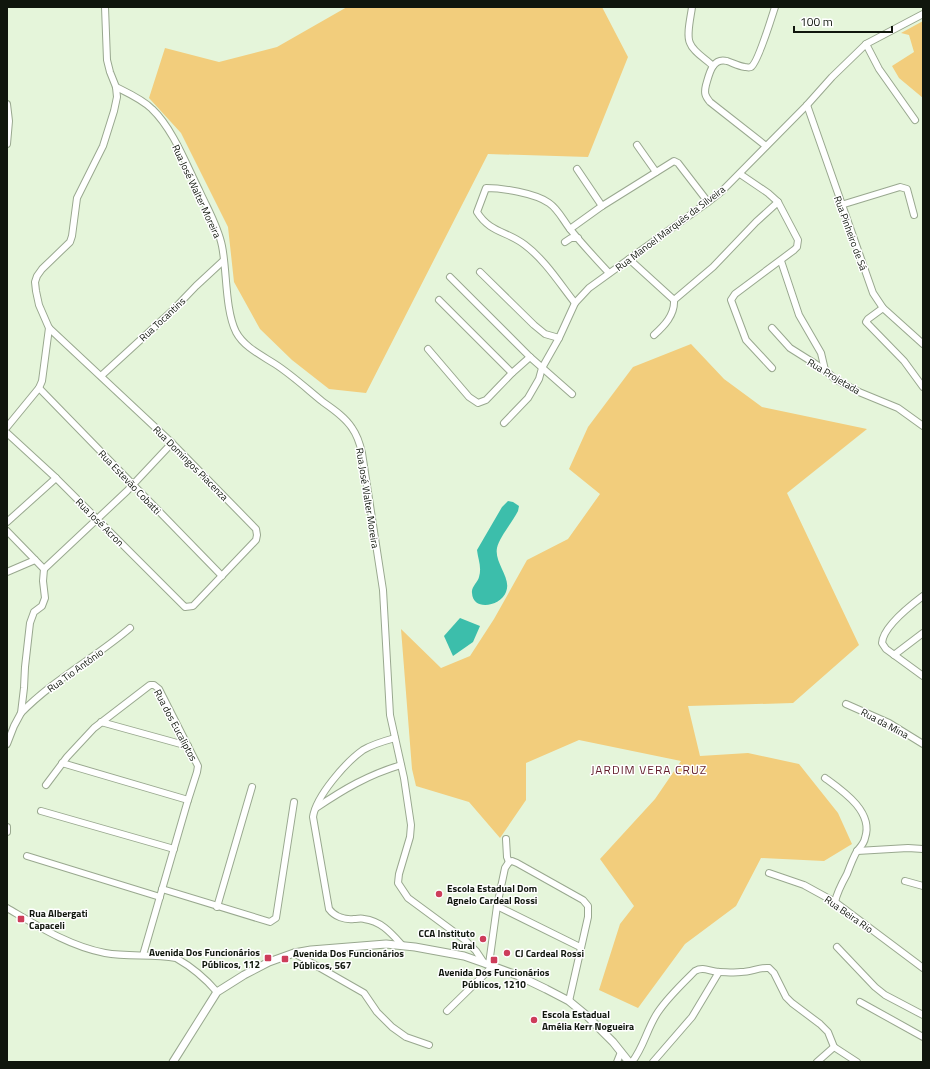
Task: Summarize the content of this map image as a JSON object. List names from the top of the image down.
{
  "streets": {
    "street": [
      "Rua José Walter Moreira",
      "Rua Manoel Marquês da Silveira",
      "Rua Pinheiro de Sá",
      "Rua Tocantins",
      "Rua Projetada",
      "Rua Domingos Piacenza",
      "Rua Estevão Cobatti",
      "Rua José Acron",
      "Rua Tio Antônio",
      "Rua da Mina",
      "Rua dos Eucaliptos",
      "Rua Beira Rio"
    ]
  },
  "crossings": [
    ["Rua José Walter Moreira", "Rua Tocantins"],
    ["Rua Manoel Marquês da Silveira", "Rua Pinheiro de Sá"],
    ["Rua Tocantins", "Rua Domingos Piacenza"],
    ["Rua Domingos Piacenza", "Rua Estevão Cobatti"],
    ["Rua Domingos Piacenza", "Rua José Acron"]
  ],
  "districts": ["JARDIM VERA CRUZ"],
  "places": {
    "other": [
      "Escola Estadual Dom Agnelo Cardeal Rossi",
      "CCA Instituto Rural",
      "CJ Cardeal Rossi",
      "Escola Estadual Amélia Kerr Nogueira"
    ],
    "transit": [
      "Rua Albergati Capaceli",
      "Avenida Dos Funcionários Públicos, 112",
      "Avenida Dos Funcionários Públicos, 567",
      "Avenida Dos Funcionários Públicos, 1210"
    ]
  },
  "scale_bar": "100 m"
}
